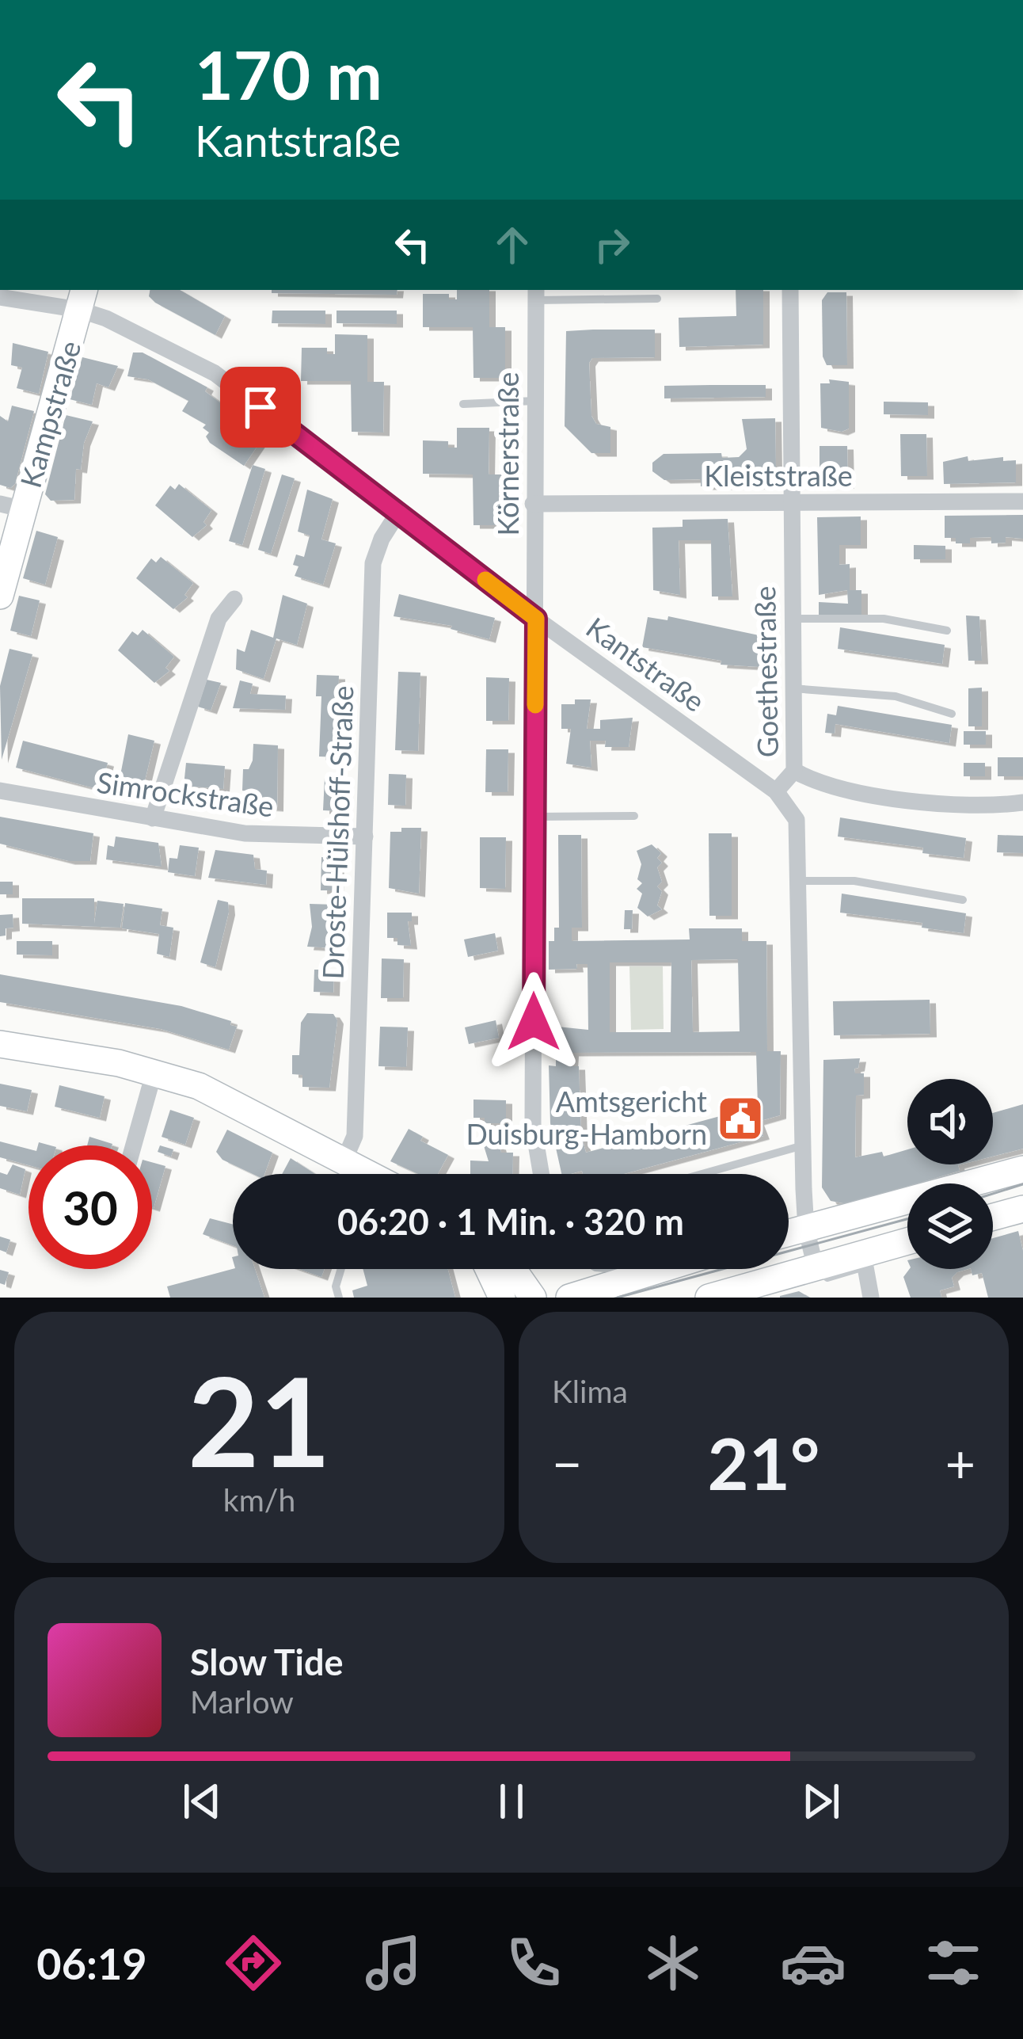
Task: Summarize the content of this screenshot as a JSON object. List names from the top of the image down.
{
  "streets": {
    "street": [
      "Kampstraße",
      "Körnerstraße",
      "Kleiststraße",
      "Kantstraße",
      "Goethestraße",
      "Simrockstraße",
      "Droste-Hülshoff-Straße"
    ]
  },
  "crossings": [
    ["Kampstraße", "Kantstraße"],
    ["Körnerstraße", "Kleiststraße"],
    ["Körnerstraße", "Kantstraße"],
    ["Kleiststraße", "Goethestraße"],
    ["Kantstraße", "Goethestraße"],
    ["Kantstraße", "Droste-Hülshoff-Straße"],
    ["Simrockstraße", "Droste-Hülshoff-Straße"]
  ],
  "places": {
    "public building": ["Amtsgericht Duisburg-Hamborn"]
  },
  "page": {
    "turn": ["170 m", "Kantstraße"],
    "limit": "30",
    "trip": "06:20 · 1 Min. · 320 m",
    "tile": [
      ["21", "km/h"],
      "Klima"
    ],
    "heat": ["−", "21°", "+"],
    "song": ["Slow Tide", "Marlow"],
    "tabs": "06:19"
  }
}
